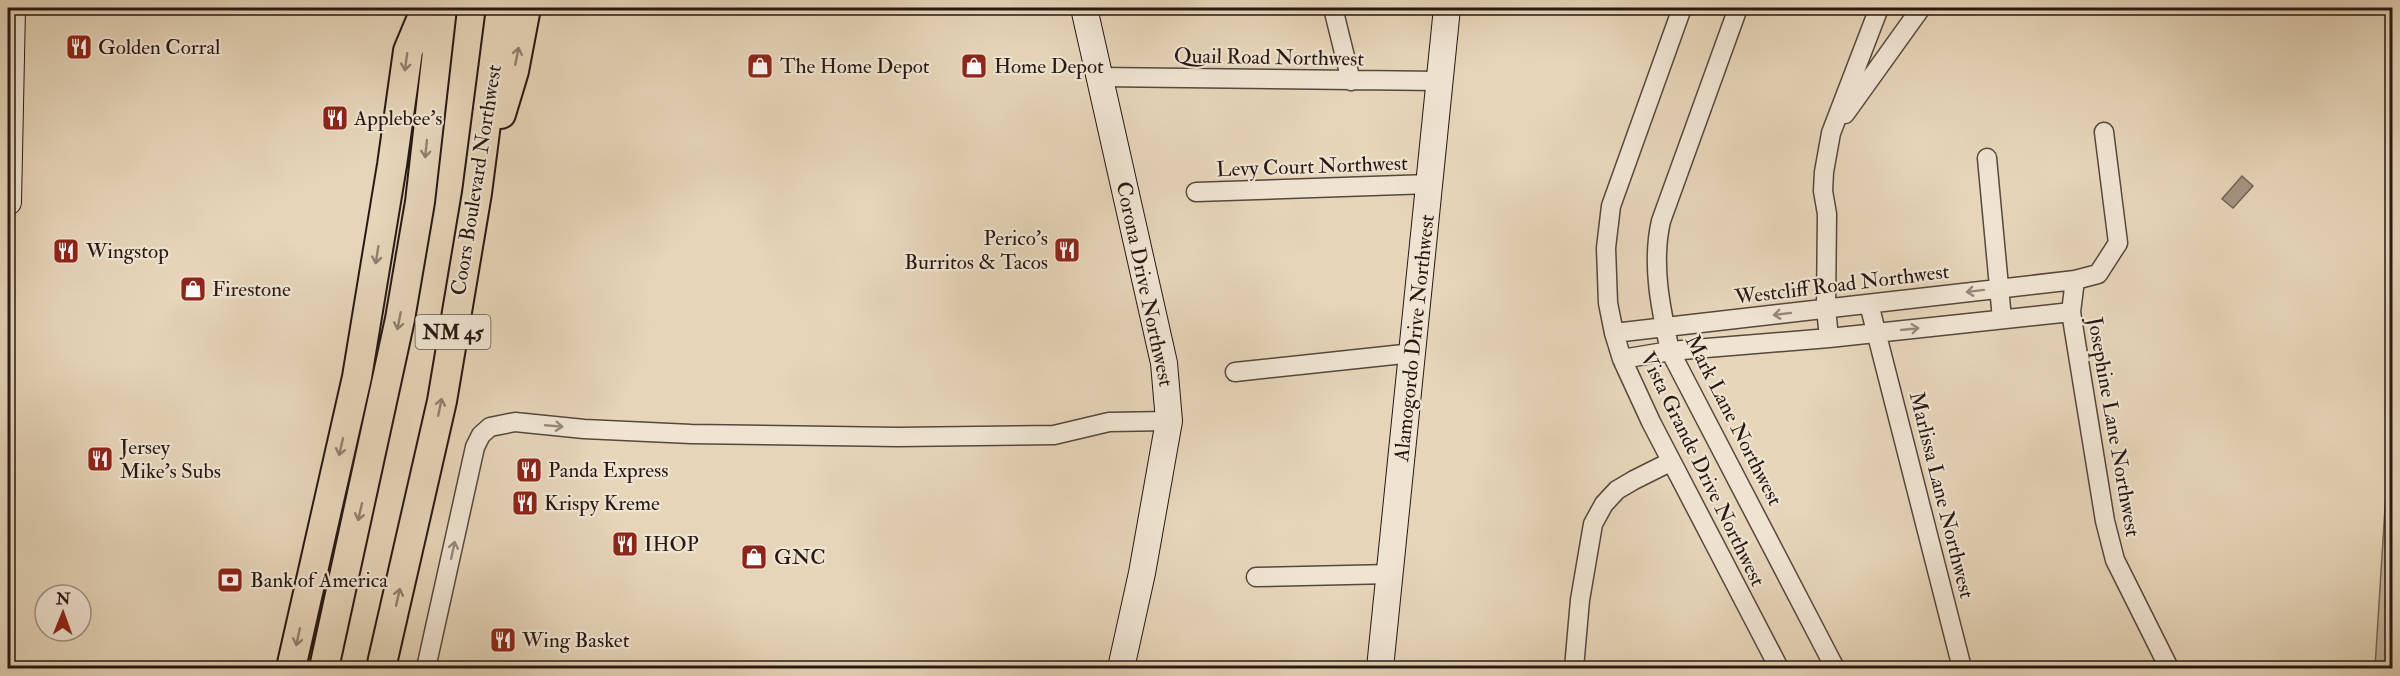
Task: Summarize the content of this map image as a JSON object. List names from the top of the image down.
{
  "streets": {
    "main road": ["Coors Boulevard Northwest", "NM 45"],
    "street": [
      "Quail Road Northwest",
      "Levy Court Northwest",
      "Corona Drive Northwest",
      "Westcliff Road Northwest",
      "Alamogordo Drive Northwest",
      "Mark Lane Northwest",
      "Josephine Lane Northwest",
      "Vista Grande Drive Northwest",
      "Marlissa Lane Northwest"
    ]
  },
  "crossings": [
    ["Quail Road Northwest", "Corona Drive Northwest"],
    ["Quail Road Northwest", "Alamogordo Drive Northwest"],
    ["Levy Court Northwest", "Alamogordo Drive Northwest"],
    ["Westcliff Road Northwest", "Mark Lane Northwest"],
    ["Westcliff Road Northwest", "Josephine Lane Northwest"],
    ["Westcliff Road Northwest", "Vista Grande Drive Northwest"],
    ["Westcliff Road Northwest", "Marlissa Lane Northwest"]
  ],
  "places": {
    "restaurant": [
      "Golden Corral",
      "Applebee's",
      "Perico's Burritos & Tacos",
      "Wingstop",
      "Jersey Mike's Subs",
      "Panda Express",
      "Krispy Kreme",
      "IHOP",
      "Wing Basket"
    ],
    "shop": [
      "The Home Depot",
      "Home Depot",
      "Firestone",
      "GNC"
    ],
    "bank": ["Bank of America"]
  },
  "north": "top"
}
